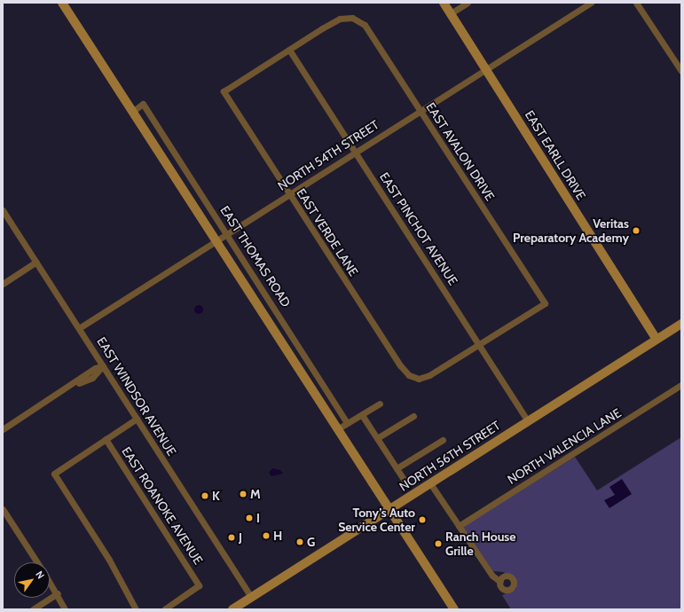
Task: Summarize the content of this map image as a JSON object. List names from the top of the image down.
{
  "streets": {
    "main road": ["EAST EARLL DRIVE", "EAST THOMAS ROAD", "NORTH 56TH STREET"],
    "street": [
      "EAST AVALON DRIVE",
      "NORTH 54TH STREET",
      "EAST PINCHOT AVENUE",
      "EAST VERDE LANE",
      "EAST WINDSOR AVENUE",
      "NORTH VALENCIA LANE",
      "EAST ROANOKE AVENUE"
    ]
  },
  "crossings": [
    ["EAST AVALON DRIVE", "NORTH 54TH STREET"],
    ["EAST AVALON DRIVE", "EAST PINCHOT AVENUE"],
    ["EAST AVALON DRIVE", "EAST VERDE LANE"],
    ["NORTH 54TH STREET", "EAST EARLL DRIVE"],
    ["NORTH 54TH STREET", "EAST PINCHOT AVENUE"],
    ["NORTH 54TH STREET", "EAST VERDE LANE"],
    ["NORTH 54TH STREET", "EAST THOMAS ROAD"],
    ["NORTH 54TH STREET", "EAST WINDSOR AVENUE"],
    ["EAST EARLL DRIVE", "NORTH 56TH STREET"],
    ["EAST PINCHOT AVENUE", "EAST VERDE LANE"],
    ["EAST PINCHOT AVENUE", "NORTH 56TH STREET"],
    ["EAST THOMAS ROAD", "NORTH 56TH STREET"],
    ["EAST WINDSOR AVENUE", "NORTH 56TH STREET"]
  ],
  "places": [
    "Veritas Preparatory Academy",
    "M",
    "K",
    "I",
    "Tony’s Auto Service Center",
    "H",
    "J",
    "G",
    "Ranch House Grille"
  ],
  "north": "top right"
}
